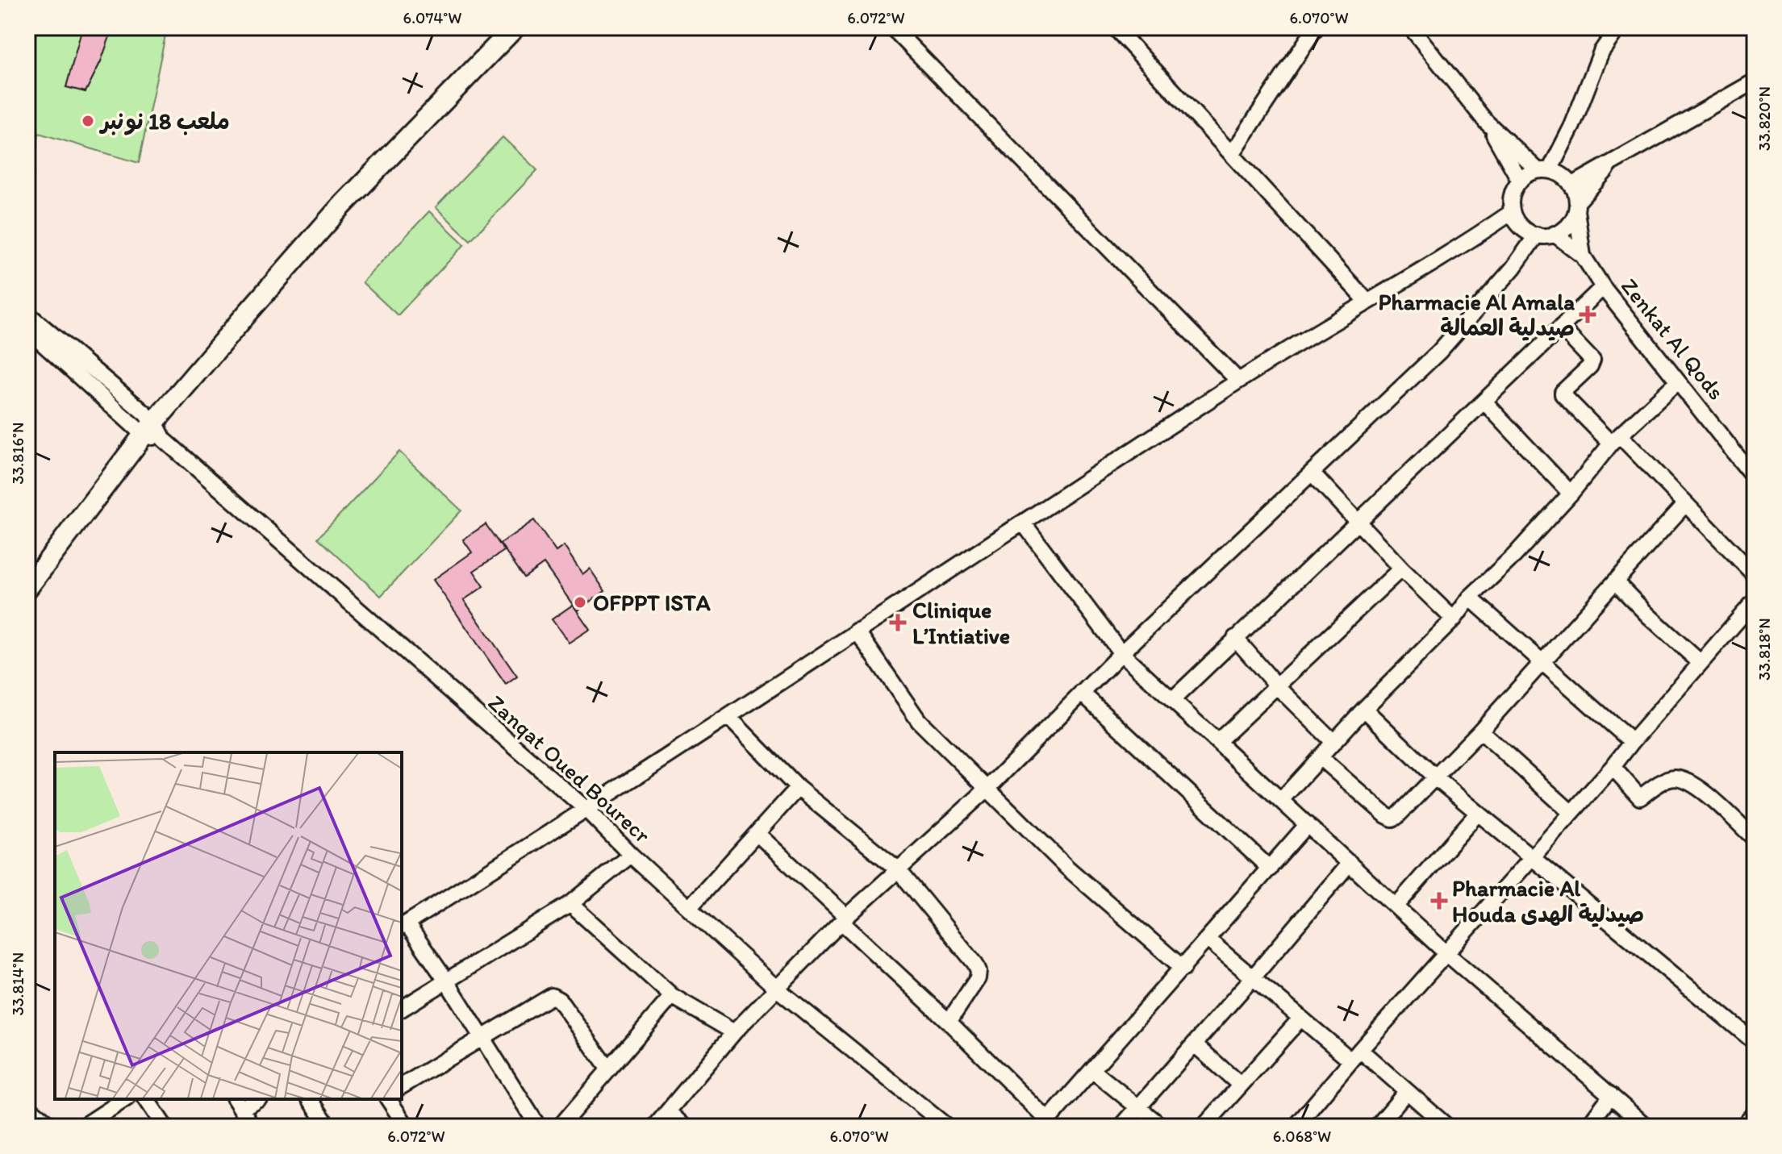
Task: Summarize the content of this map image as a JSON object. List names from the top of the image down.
{
  "streets": {
    "street": ["Zenkat Al Qods", "Zanqat Oued Bourecr"]
  },
  "places": {
    "other": ["ملعب 18 نونبر", "OFPPT ISTA"],
    "health": ["Pharmacie Al Amala صيدلية العمالة", "Clinique L’Intiative", "Pharmacie Al Houda صيدلية الهدى"]
  },
  "coordinates": [
    "6.074°W",
    "6.072°W",
    "6.070°W",
    "33.820°N",
    "33.816°N",
    "33.818°N",
    "33.814°N",
    "6.068°W"
  ]
}
